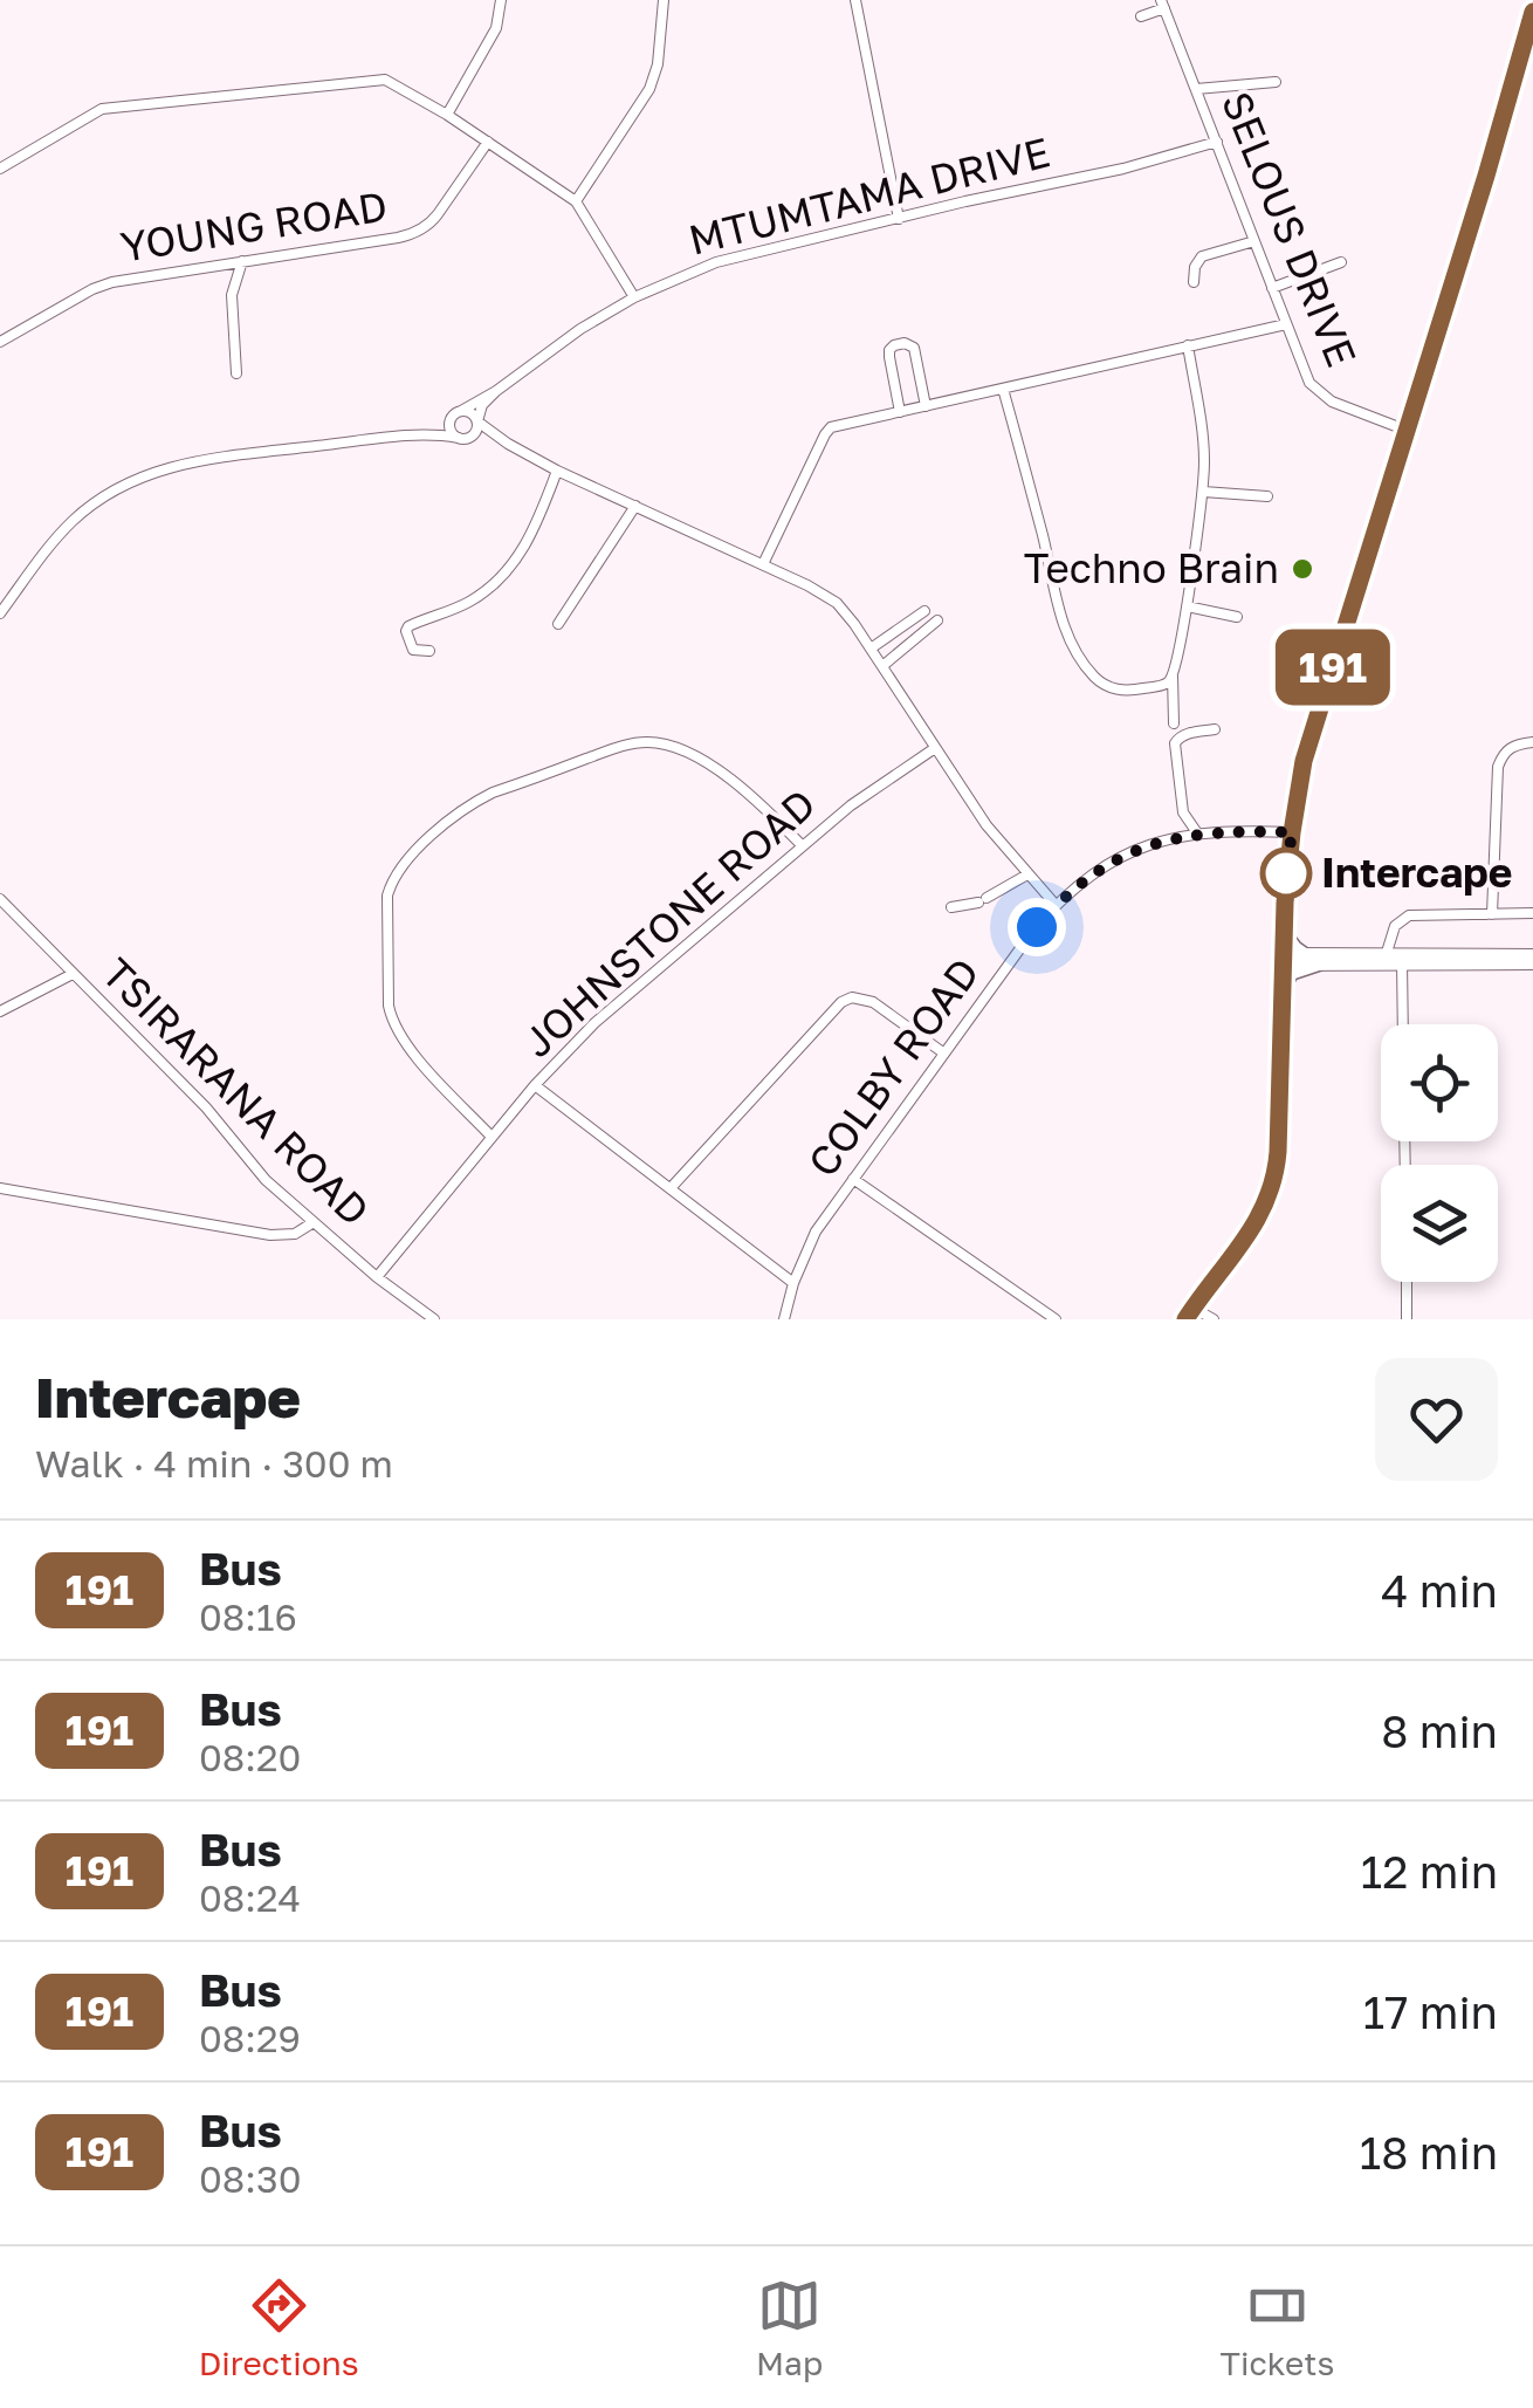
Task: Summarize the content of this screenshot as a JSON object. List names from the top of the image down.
{
  "streets": {
    "street": [
      "MTUMTAMA DRIVE",
      "YOUNG ROAD",
      "SELOUS DRIVE",
      "JOHNSTONE ROAD",
      "COLBY ROAD",
      "TSIRARANA ROAD"
    ]
  },
  "crossings": [
    ["MTUMTAMA DRIVE", "SELOUS DRIVE"],
    ["JOHNSTONE ROAD", "TSIRARANA ROAD"]
  ],
  "places": ["Techno Brain", "Intercape"],
  "lines": ["bus line 191"],
  "page": {
    "on_map": "191",
    "heading": ["Intercape", "Walk · 4 min · 300 m"],
    "list": [
      {
        "mark": "191",
        "name": "Bus",
        "note": "08:16",
        "value": "4 min"
      },
      {
        "mark": "191",
        "name": "Bus",
        "note": "08:20",
        "value": "8 min"
      },
      {
        "mark": "191",
        "name": "Bus",
        "note": "08:24",
        "value": "12 min"
      },
      {
        "mark": "191",
        "name": "Bus",
        "note": "08:29",
        "value": "17 min"
      },
      {
        "mark": "191",
        "name": "Bus",
        "note": "08:30",
        "value": "18 min"
      }
    ],
    "tabs": ["Directions", "Map", "Tickets"]
  }
}
